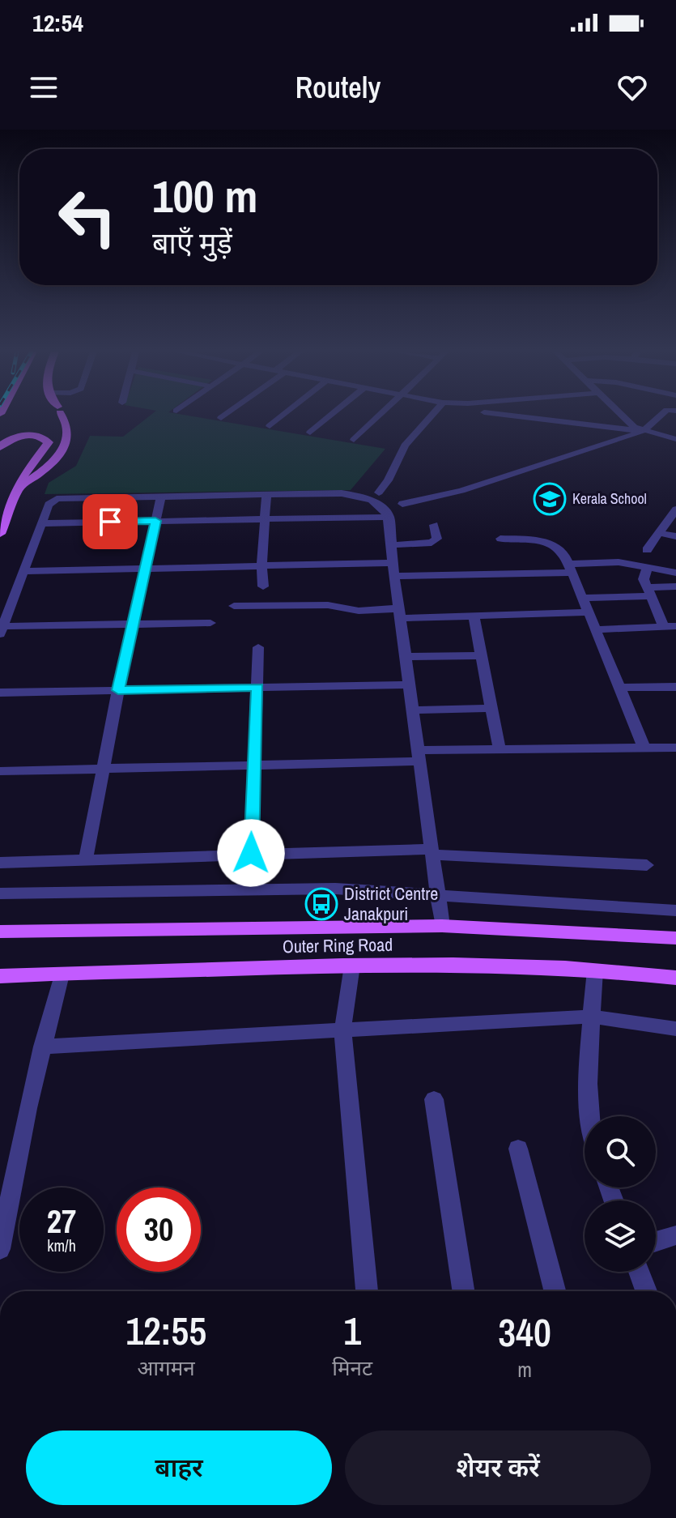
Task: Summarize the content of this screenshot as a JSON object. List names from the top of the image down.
{
  "streets": {
    "main road": ["Outer Ring Road"]
  },
  "places": {
    "school or university": ["Kerala School"],
    "bus stop": ["District Centre Janakpuri"]
  },
  "page": {
    "status": "12:54",
    "header": "Routely",
    "turn": ["100 m", "बाएँ मुड़ें"],
    "speed": "27 km/h",
    "limit": "30",
    "eta": [
      "12:55",
      "आगमन",
      "1",
      "मिनट",
      "340",
      "m"
    ],
    "buttons": ["बाहर", "शेयर करें"]
  }
}
